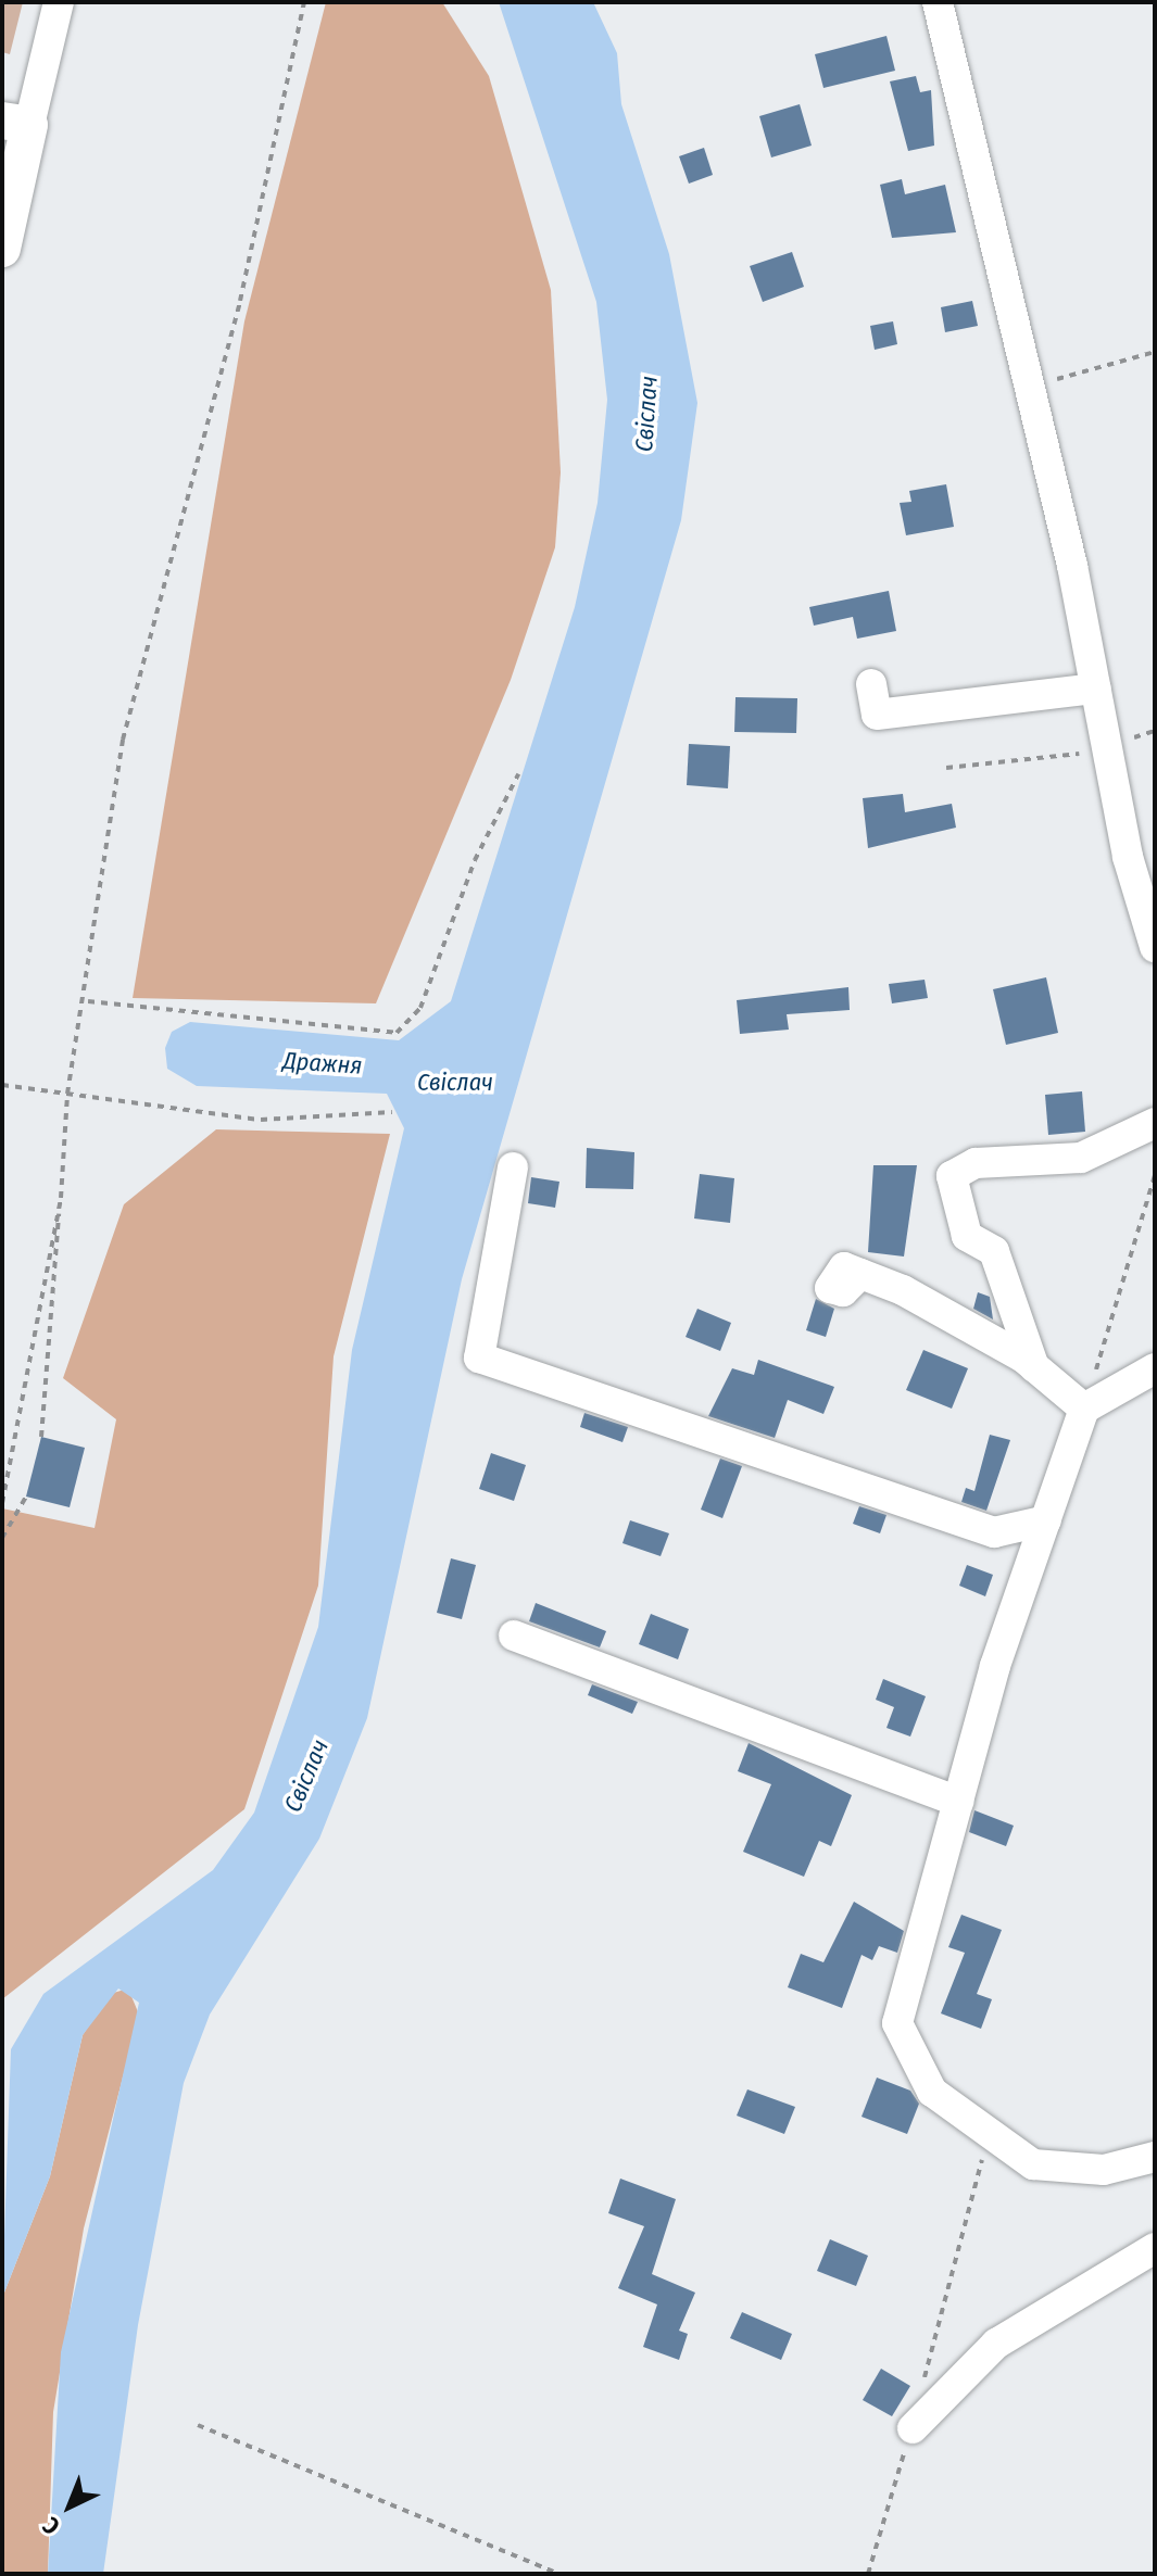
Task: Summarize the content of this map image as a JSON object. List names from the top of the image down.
{
  "water": ["Свіслач", "Дражня"],
  "north": "bottom left"
}
